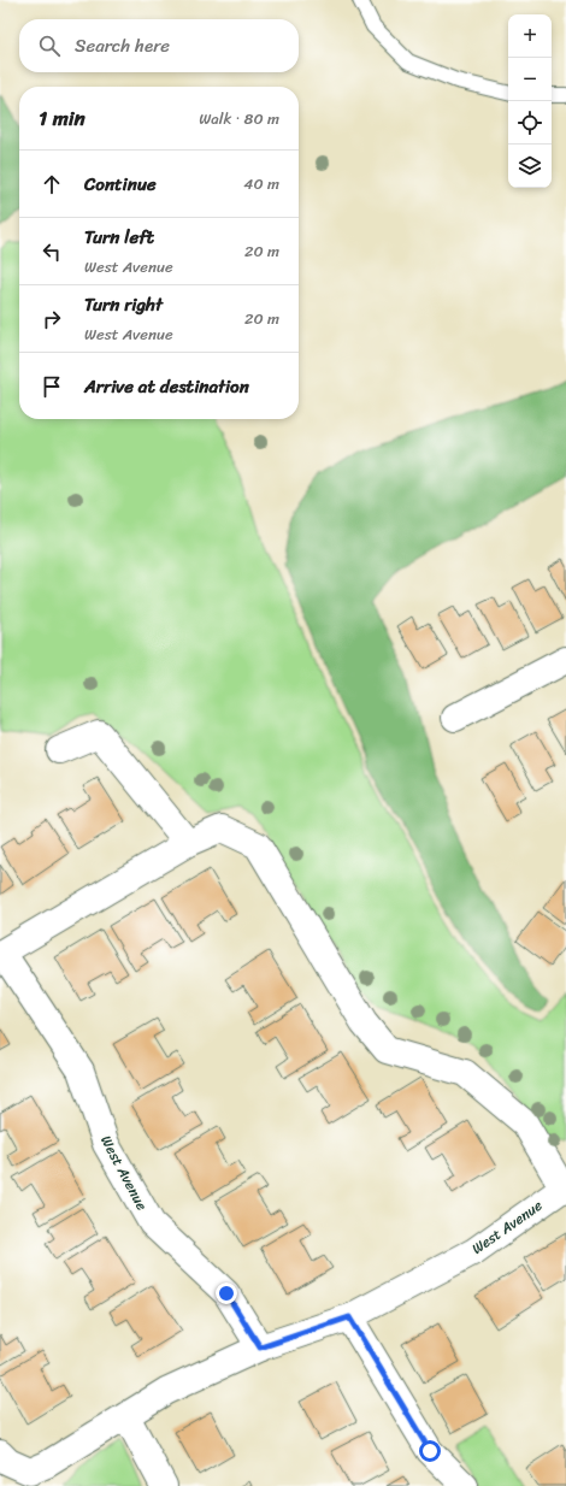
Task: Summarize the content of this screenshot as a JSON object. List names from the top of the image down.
{
  "streets": {
    "street": ["West Avenue"]
  },
  "page": {
    "map_buttons": ["+", "−"],
    "search": "Search here",
    "heading": ["1 min", "Walk · 80 m"],
    "list": [
      ["Continue", "40 m"],
      ["Turn left", "West Avenue", "20 m"],
      ["Turn right", "West Avenue", "20 m"],
      "Arrive at destination"
    ]
  }
}
